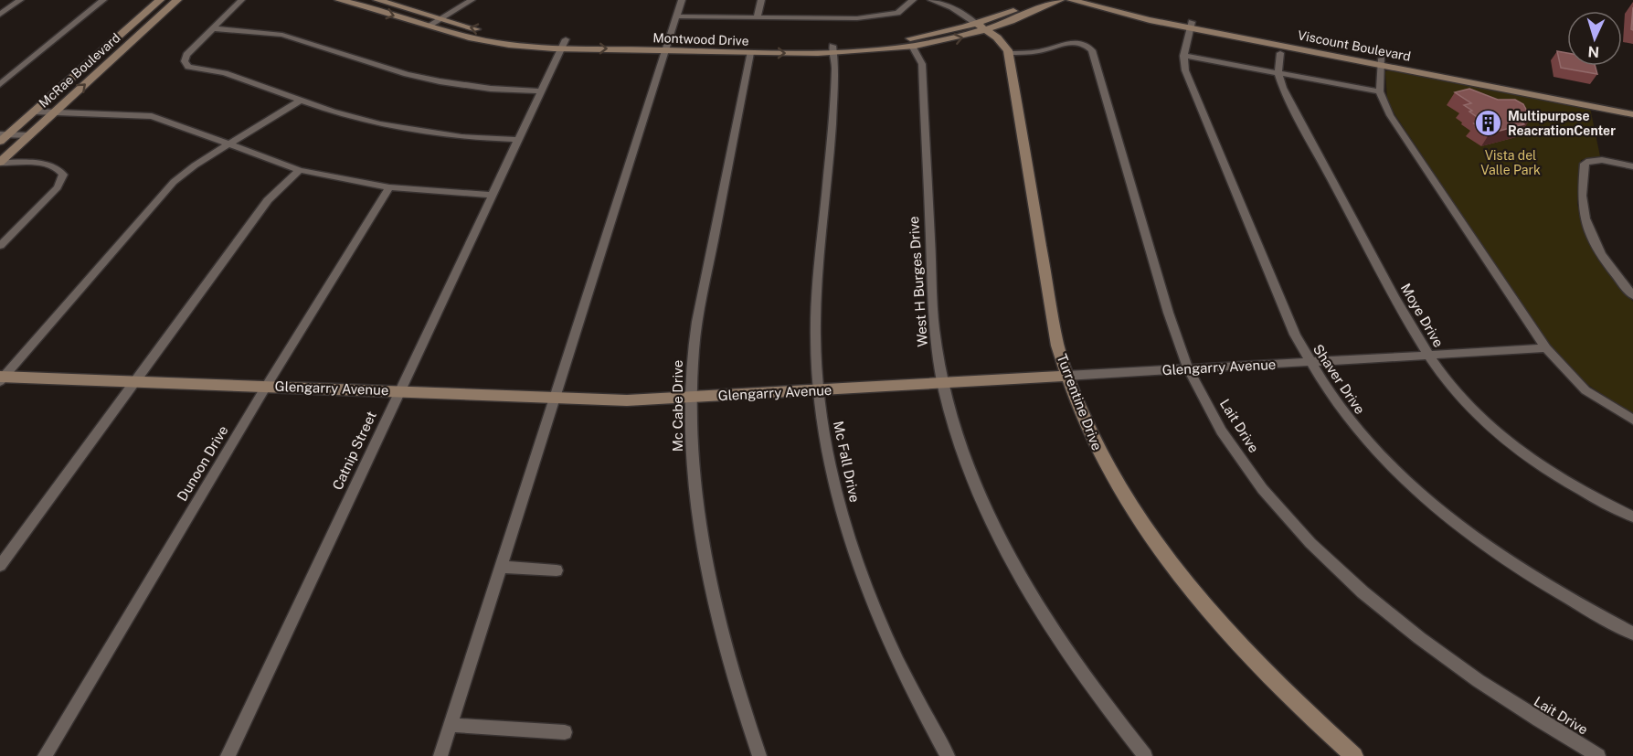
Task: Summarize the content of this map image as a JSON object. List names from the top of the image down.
{
  "streets": {
    "main road": [
      "Montwood Drive",
      "Viscount Boulevard",
      "McRae Boulevard",
      "Glengarry Avenue",
      "Turrentine Drive"
    ],
    "street": [
      "West H Burges Drive",
      "Moye Drive",
      "Shaver Drive",
      "Mc Cabe Drive",
      "Lait Drive",
      "Catnip Street",
      "Mc Fall Drive",
      "Dunoon Drive"
    ]
  },
  "crossings": [
    ["Montwood Drive", "West H Burges Drive"],
    ["Montwood Drive", "Mc Cabe Drive"],
    ["Montwood Drive", "Catnip Street"],
    ["Montwood Drive", "Mc Fall Drive"],
    ["Viscount Boulevard", "Shaver Drive"],
    ["West H Burges Drive", "Glengarry Avenue"],
    ["Moye Drive", "Glengarry Avenue"],
    ["Glengarry Avenue", "Shaver Drive"],
    ["Glengarry Avenue", "Turrentine Drive"],
    ["Glengarry Avenue", "Mc Cabe Drive"],
    ["Glengarry Avenue", "Lait Drive"],
    ["Glengarry Avenue", "Catnip Street"],
    ["Glengarry Avenue", "Mc Fall Drive"],
    ["Glengarry Avenue", "Dunoon Drive"],
    ["Turrentine Drive", "Lait Drive"]
  ],
  "parks": ["Vista del Valle Park"],
  "places": {
    "building": ["Multipurpose ReacrationCenter"]
  },
  "north": "bottom"
}
